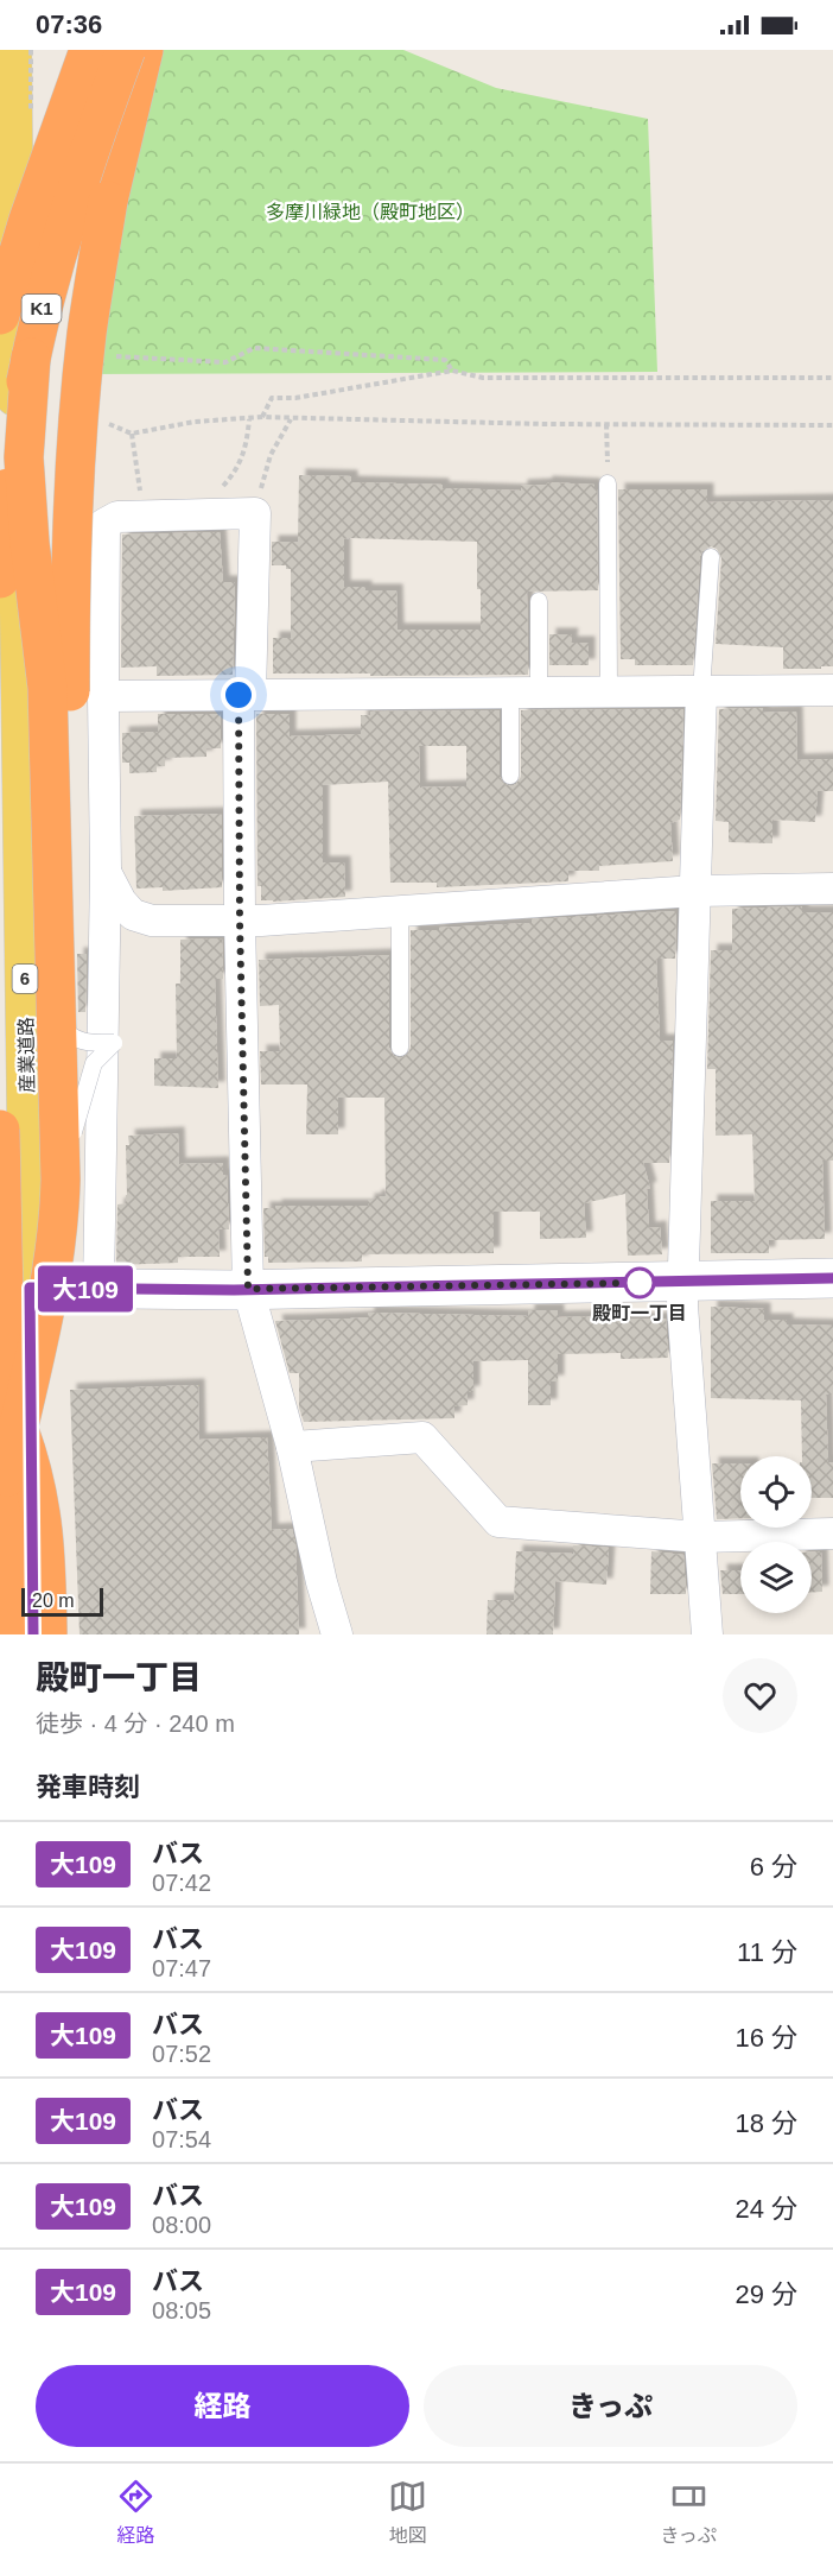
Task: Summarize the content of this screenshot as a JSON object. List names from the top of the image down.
{
  "streets": {
    "highway": ["K1"],
    "main road": ["6", "産業道路"]
  },
  "crossings": [
    ["K1", "6"],
    ["K1", "産業道路"],
    ["6", "産業道路"]
  ],
  "parks": ["多摩川緑地（殿町地区）"],
  "places": ["殿町一丁目"],
  "lines": ["bus line 大109"],
  "scale_bar": "20 m",
  "page": {
    "status": "07:36",
    "on_map": "大109",
    "scale": "20 m",
    "heading": [
      ["殿町一丁目", "徒歩 · 4 分 · 240 m"],
      "発車時刻"
    ],
    "list": [
      {
        "mark": "大109",
        "name": "バス",
        "note": "07:42",
        "value": "6 分"
      },
      {
        "mark": "大109",
        "name": "バス",
        "note": "07:47",
        "value": "11 分"
      },
      {
        "mark": "大109",
        "name": "バス",
        "note": "07:52",
        "value": "16 分"
      },
      {
        "mark": "大109",
        "name": "バス",
        "note": "07:54",
        "value": "18 分"
      },
      {
        "mark": "大109",
        "name": "バス",
        "note": "08:00",
        "value": "24 分"
      },
      {
        "mark": "大109",
        "name": "バス",
        "note": "08:05",
        "value": "29 分"
      }
    ],
    "buttons": ["経路", "きっぷ"],
    "tabs": ["経路", "地図", "きっぷ"]
  }
}
